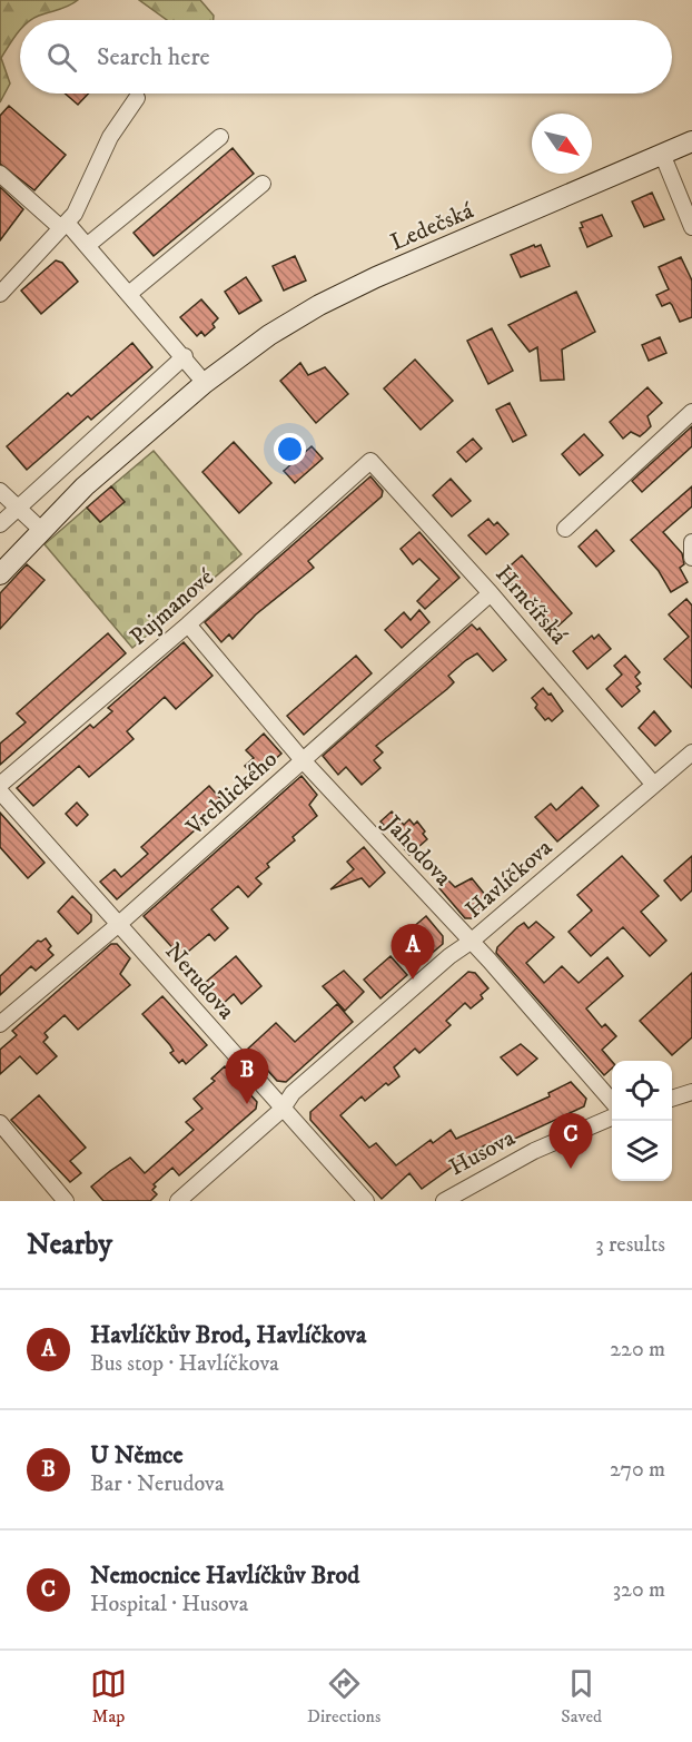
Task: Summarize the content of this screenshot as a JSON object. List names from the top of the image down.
{
  "streets": {
    "main road": ["Ledečská"],
    "street": [
      "Hrnčířská",
      "Pujmanové",
      "Vrchlického",
      "Jahodova",
      "Havlíčkova",
      "Nerudova",
      "Husova"
    ]
  },
  "crossings": [
    ["Hrnčířská", "Pujmanové"],
    ["Hrnčířská", "Vrchlického"],
    ["Hrnčířská", "Havlíčkova"],
    ["Pujmanové", "Jahodova"],
    ["Vrchlického", "Jahodova"],
    ["Vrchlického", "Nerudova"],
    ["Jahodova", "Havlíčkova"],
    ["Havlíčkova", "Nerudova"]
  ],
  "north": "bottom right",
  "page": {
    "search": "Search here",
    "pins": ["A", "B", "C"],
    "heading": ["Nearby", "3 results"],
    "list": [
      {
        "mark": "A",
        "name": "Havlíčkův Brod, Havlíčkova",
        "note": "Bus stop · Havlíčkova",
        "value": "220 m"
      },
      {
        "mark": "B",
        "name": "U Němce",
        "note": "Bar · Nerudova",
        "value": "270 m"
      },
      {
        "mark": "C",
        "name": "Nemocnice Havlíčkův Brod",
        "note": "Hospital · Husova",
        "value": "320 m"
      }
    ],
    "nav": ["Map", "Directions", "Saved"]
  }
}
